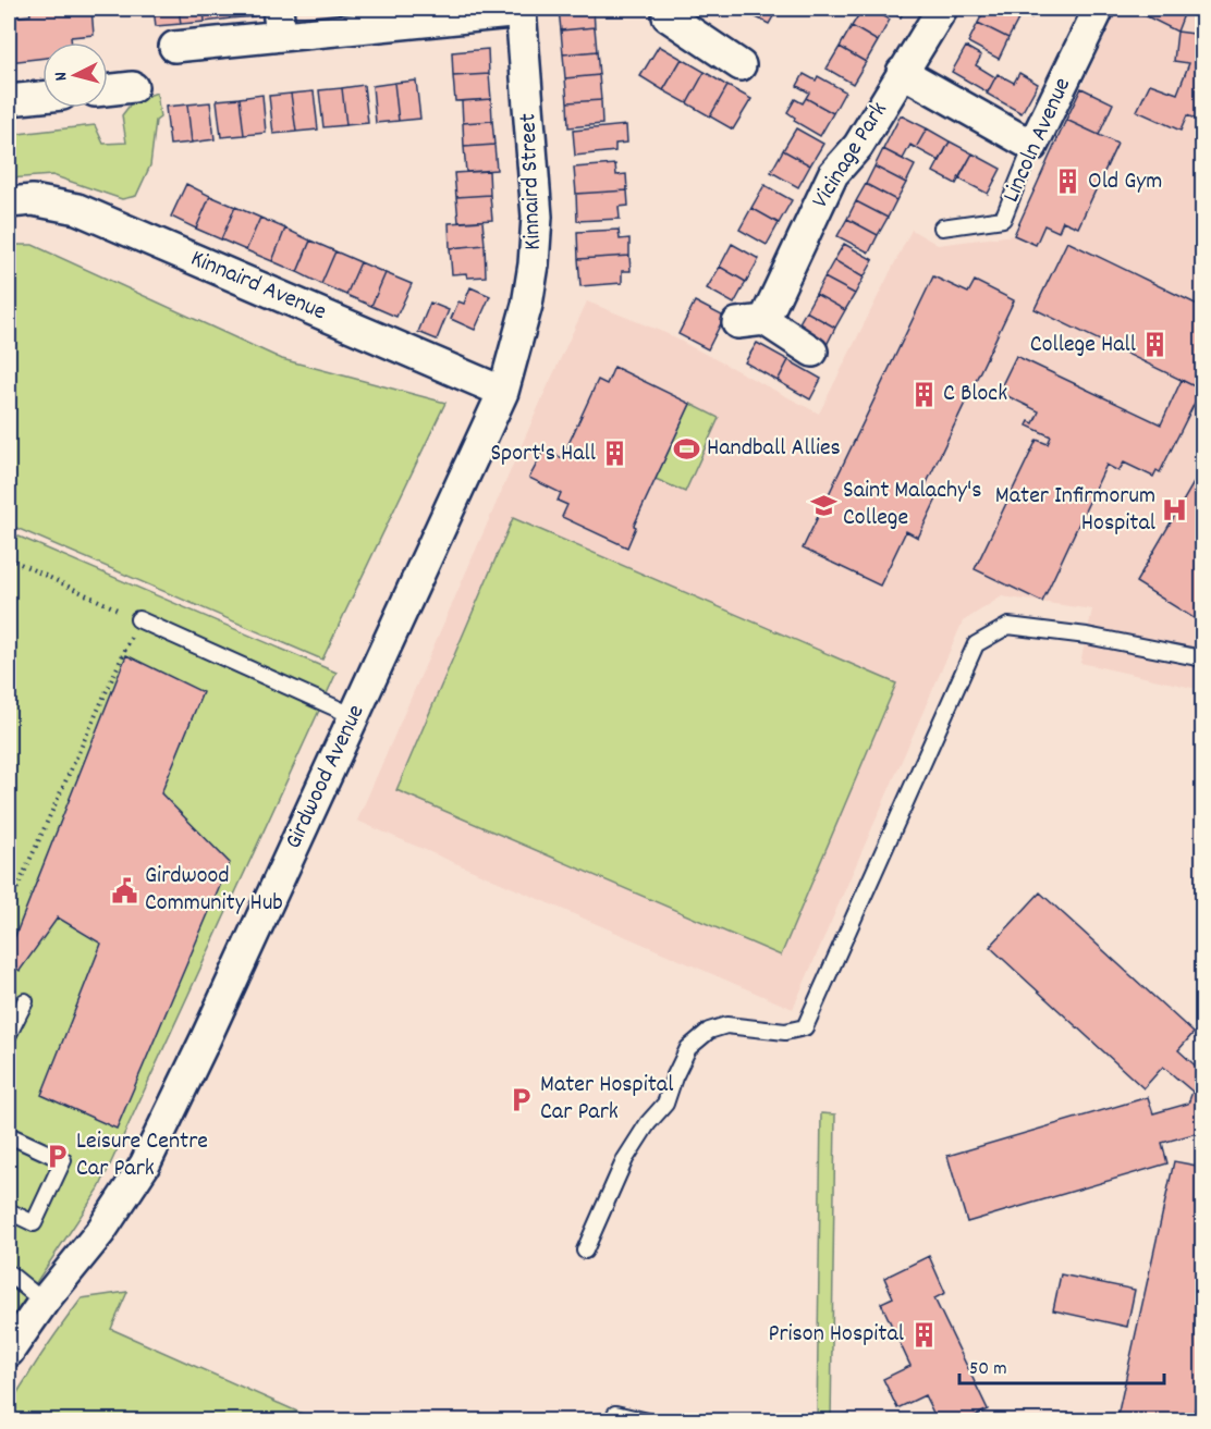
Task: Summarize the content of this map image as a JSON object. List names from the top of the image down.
{
  "streets": {
    "street": [
      "Lincoln Avenue",
      "Vicinage Park",
      "Kinnaird Street",
      "Kinnaird Avenue",
      "Girdwood Avenue"
    ]
  },
  "crossings": [
    ["Kinnaird Street", "Kinnaird Avenue"],
    ["Kinnaird Street", "Girdwood Avenue"],
    ["Kinnaird Avenue", "Girdwood Avenue"]
  ],
  "places": {
    "building": [
      "Old Gym",
      "College Hall",
      "C Block",
      "Sport's Hall",
      "Prison Hospital"
    ],
    "sports": ["Handball Allies"],
    "school or university": ["Saint Malachy's College"],
    "hospital": ["Mater Infirmorum Hospital"],
    "public building": ["Girdwood Community Hub"],
    "parking": ["Mater Hospital Car Park", "Leisure Centre Car Park"]
  },
  "scale_bar": "50 m",
  "north": "left"
}
